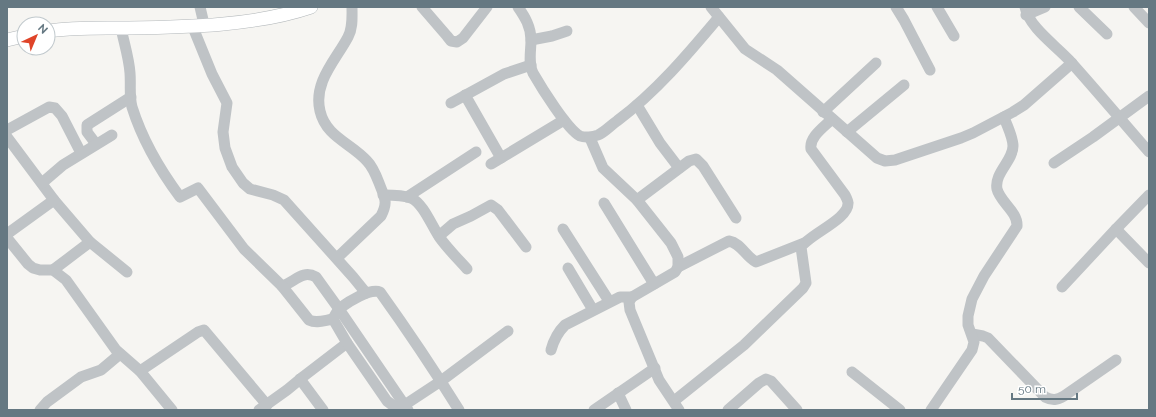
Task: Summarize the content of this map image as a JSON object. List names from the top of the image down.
{
  "scale_bar": "50 m",
  "north": "top right"
}
